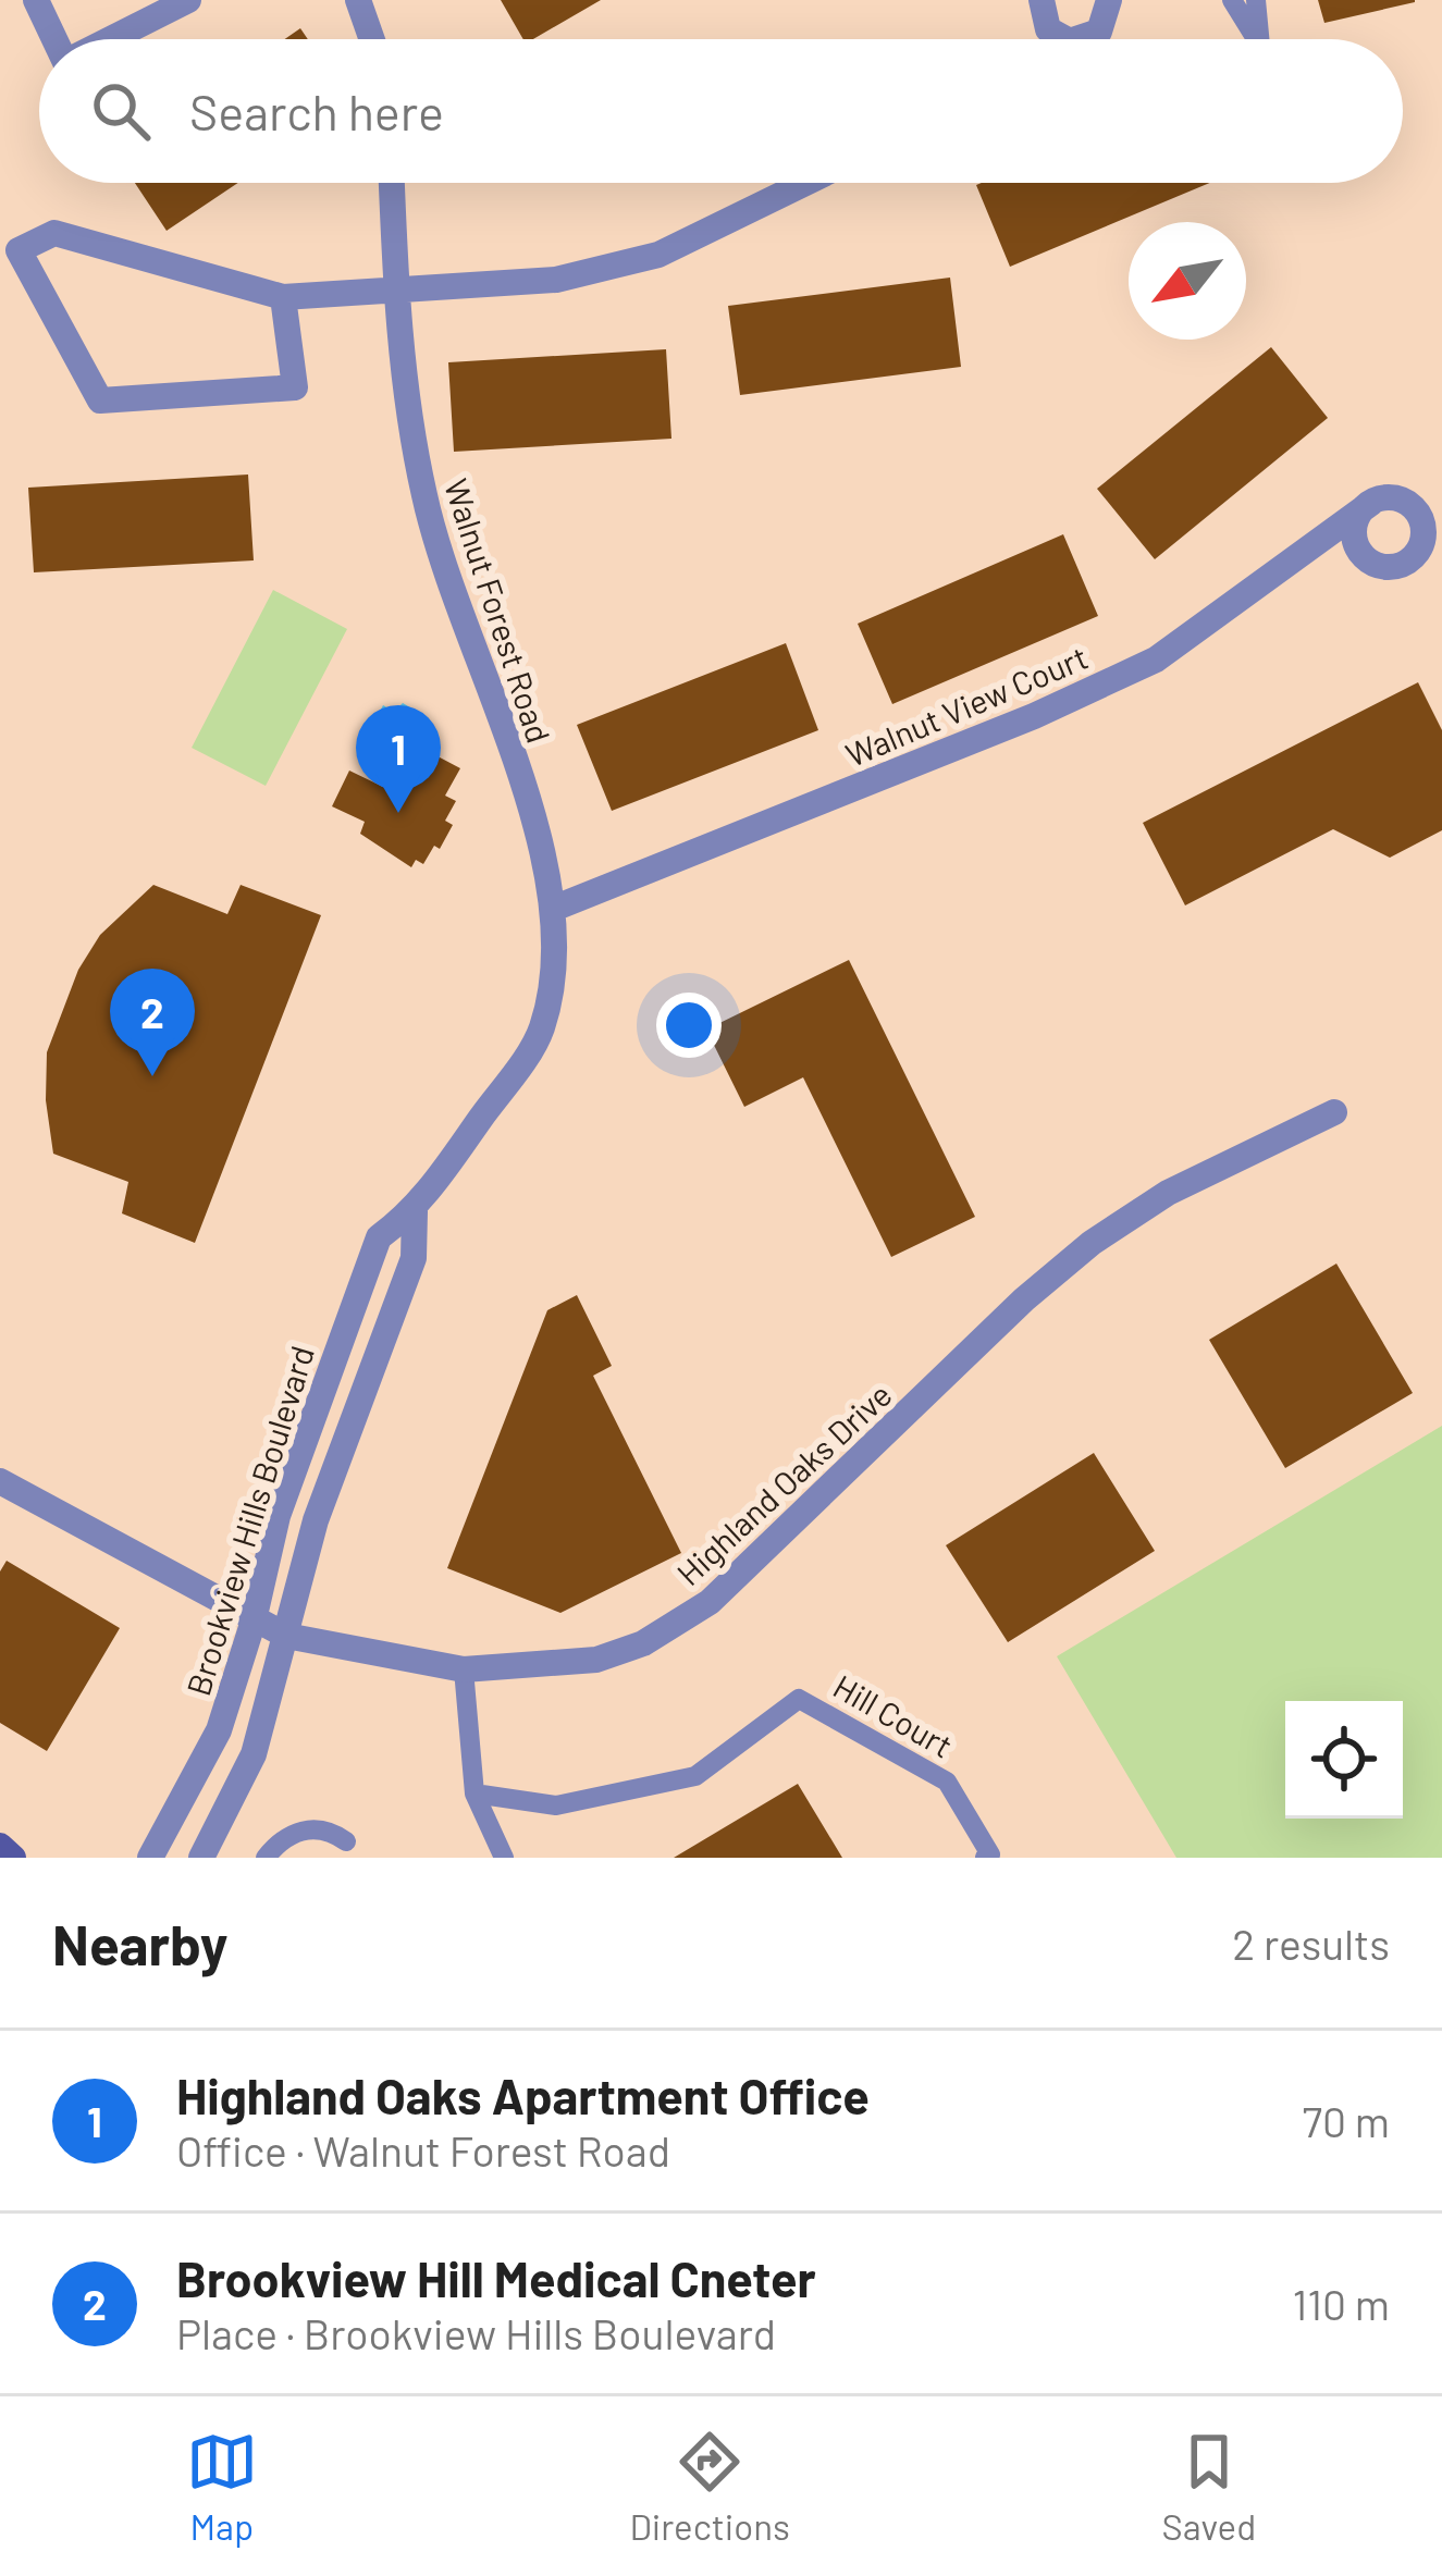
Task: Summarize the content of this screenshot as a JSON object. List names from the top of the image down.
{
  "streets": {
    "street": [
      "Walnut Forest Road",
      "Walnut View Court",
      "Highland Oaks Drive",
      "Brookview Hills Boulevard"
    ],
    "lane": ["Hill Court"]
  },
  "crossings": [
    ["Walnut Forest Road", "Walnut View Court"],
    ["Walnut Forest Road", "Brookview Hills Boulevard"],
    ["Highland Oaks Drive", "Brookview Hills Boulevard"]
  ],
  "north": "bottom left",
  "page": {
    "search": "Search here",
    "pins": ["1", "2"],
    "heading": ["Nearby", "2 results"],
    "list": [
      {
        "mark": "1",
        "name": "Highland Oaks Apartment Office",
        "note": "Office · Walnut Forest Road",
        "value": "70 m"
      },
      {
        "mark": "2",
        "name": "Brookview Hill Medical Cneter",
        "note": "Place · Brookview Hills Boulevard",
        "value": "110 m"
      }
    ],
    "nav": ["Map", "Directions", "Saved"]
  }
}
